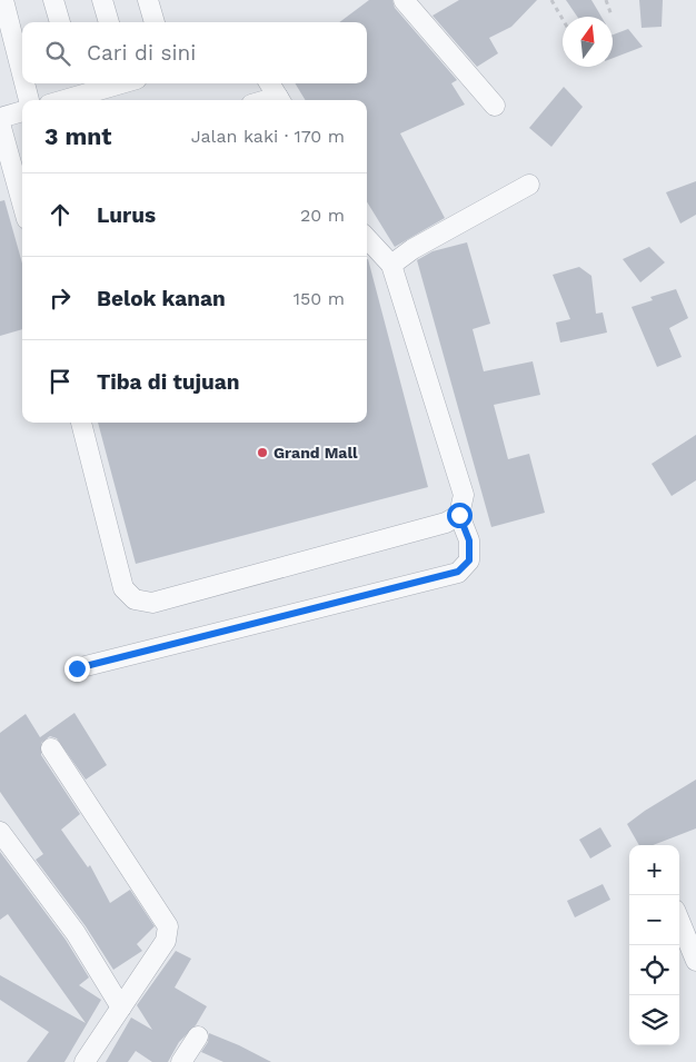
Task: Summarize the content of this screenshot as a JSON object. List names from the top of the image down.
{
  "places": ["Grand Mall"],
  "north": "top",
  "page": {
    "search": "Cari di sini",
    "heading": ["3 mnt", "Jalan kaki · 170 m"],
    "list": [
      ["Lurus", "20 m"],
      ["Belok kanan", "150 m"],
      "Tiba di tujuan"
    ],
    "map_buttons": ["+", "−"]
  }
}
